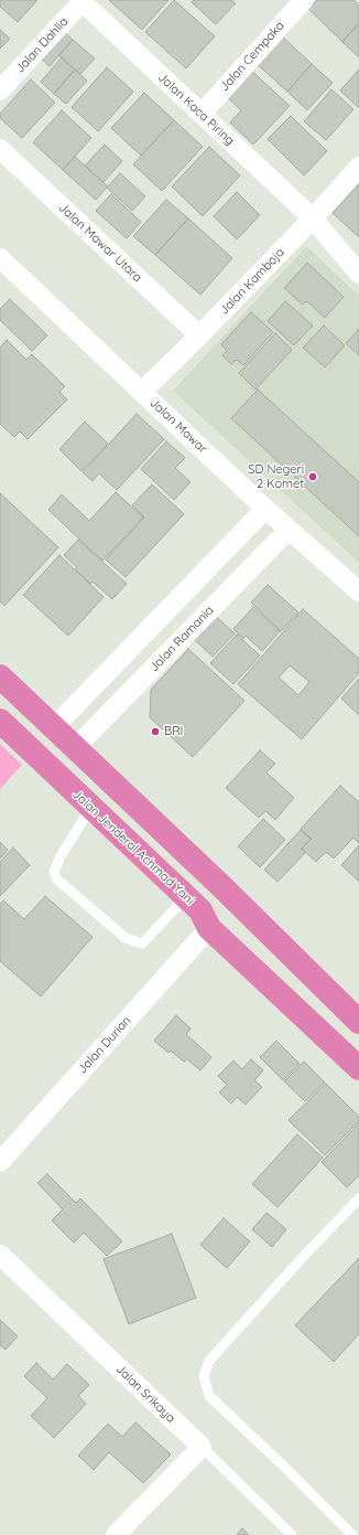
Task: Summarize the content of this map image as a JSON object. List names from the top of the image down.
{
  "streets": {
    "highway": ["Jalan Jenderal Achmad Yani"],
    "street": [
      "Jalan Dahlia",
      "Jalan Cempaka",
      "Jalan Kaca Piring",
      "Jalan Mawar Utara",
      "Jalan Kamboja",
      "Jalan Mawar",
      "Jalan Ramania",
      "Jalan Durian",
      "Jalan Srikaya"
    ]
  },
  "crossings": [
    ["Jalan Dahlia", "Jalan Kaca Piring"],
    ["Jalan Cempaka", "Jalan Kaca Piring"],
    ["Jalan Kaca Piring", "Jalan Kamboja"],
    ["Jalan Mawar Utara", "Jalan Kamboja"],
    ["Jalan Kamboja", "Jalan Mawar"],
    ["Jalan Mawar", "Jalan Ramania"],
    ["Jalan Jenderal Achmad Yani", "Jalan Durian"]
  ],
  "places": ["SD Negeri 2 Komet", "BRI"]
}
